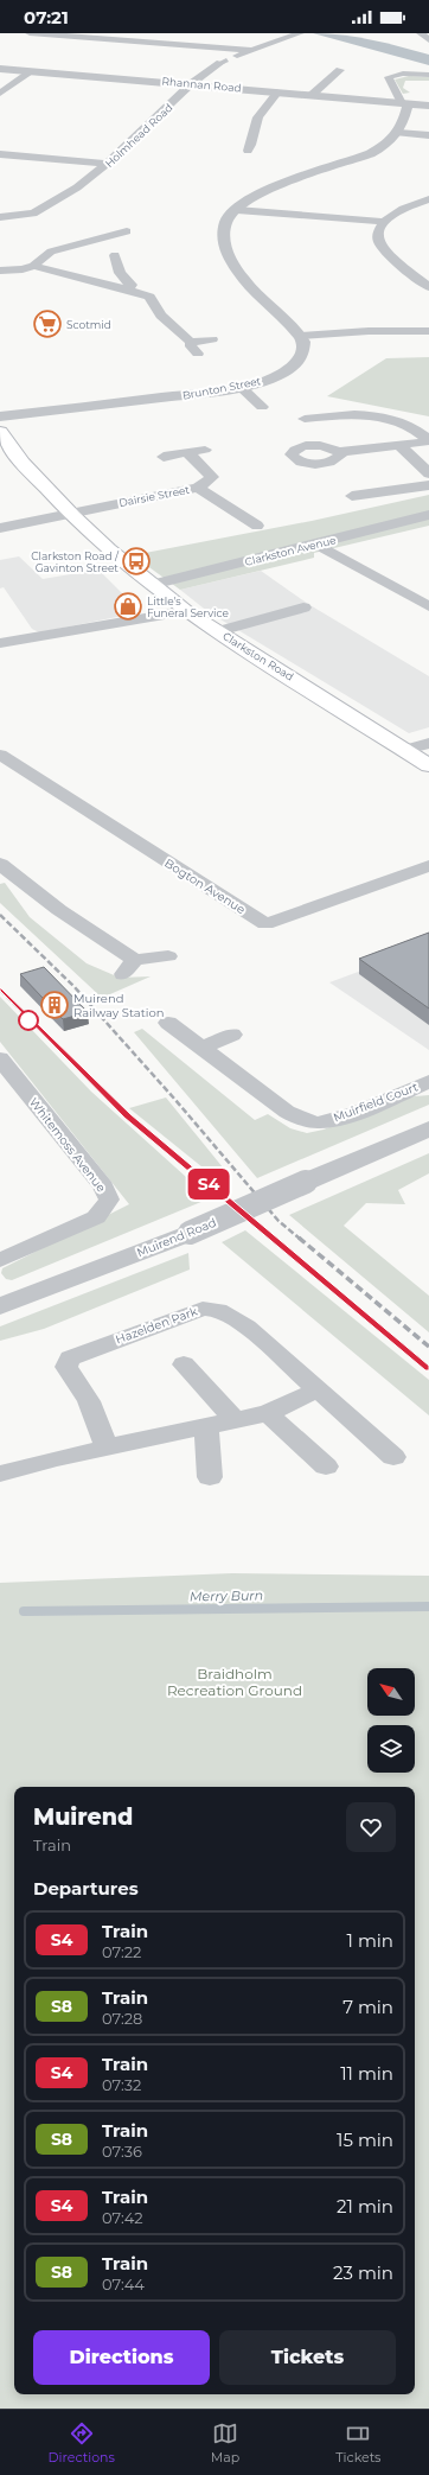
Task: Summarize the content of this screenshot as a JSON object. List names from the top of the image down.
{
  "streets": {
    "main road": ["Clarkston Road"],
    "street": [
      "Rhannan Road",
      "Holmhead Road",
      "Brunton Street",
      "Dairsie Street",
      "Clarkston Avenue",
      "Bogton Avenue",
      "Muirfield Court",
      "Whitemoss Avenue",
      "Muirend Road",
      "Hazelden Park"
    ]
  },
  "crossings": [
    ["Rhannan Road", "Holmhead Road"],
    ["Dairsie Street", "Clarkston Road"],
    ["Clarkston Avenue", "Clarkston Road"]
  ],
  "water": ["Merry Burn"],
  "parks": ["Braidholm Recreation Ground"],
  "places": {
    "supermarket": ["Scotmid"],
    "bus stop": ["Clarkston Road / Gavinton Street"],
    "shop": ["Little's Funeral Service"],
    "building": ["Muirend Railway Station"]
  },
  "north": "top left",
  "page": {
    "status": "07:21",
    "on_map": "S4",
    "heading": [
      ["Muirend", "Train"],
      "Departures"
    ],
    "list": [
      {
        "mark": "S4",
        "name": "Train",
        "note": "07:22",
        "value": "1 min"
      },
      {
        "mark": "S8",
        "name": "Train",
        "note": "07:28",
        "value": "7 min"
      },
      {
        "mark": "S4",
        "name": "Train",
        "note": "07:32",
        "value": "11 min"
      },
      {
        "mark": "S8",
        "name": "Train",
        "note": "07:36",
        "value": "15 min"
      },
      {
        "mark": "S4",
        "name": "Train",
        "note": "07:42",
        "value": "21 min"
      },
      {
        "mark": "S8",
        "name": "Train",
        "note": "07:44",
        "value": "23 min"
      }
    ],
    "buttons": ["Directions", "Tickets"],
    "tabs": ["Directions", "Map", "Tickets"]
  }
}
